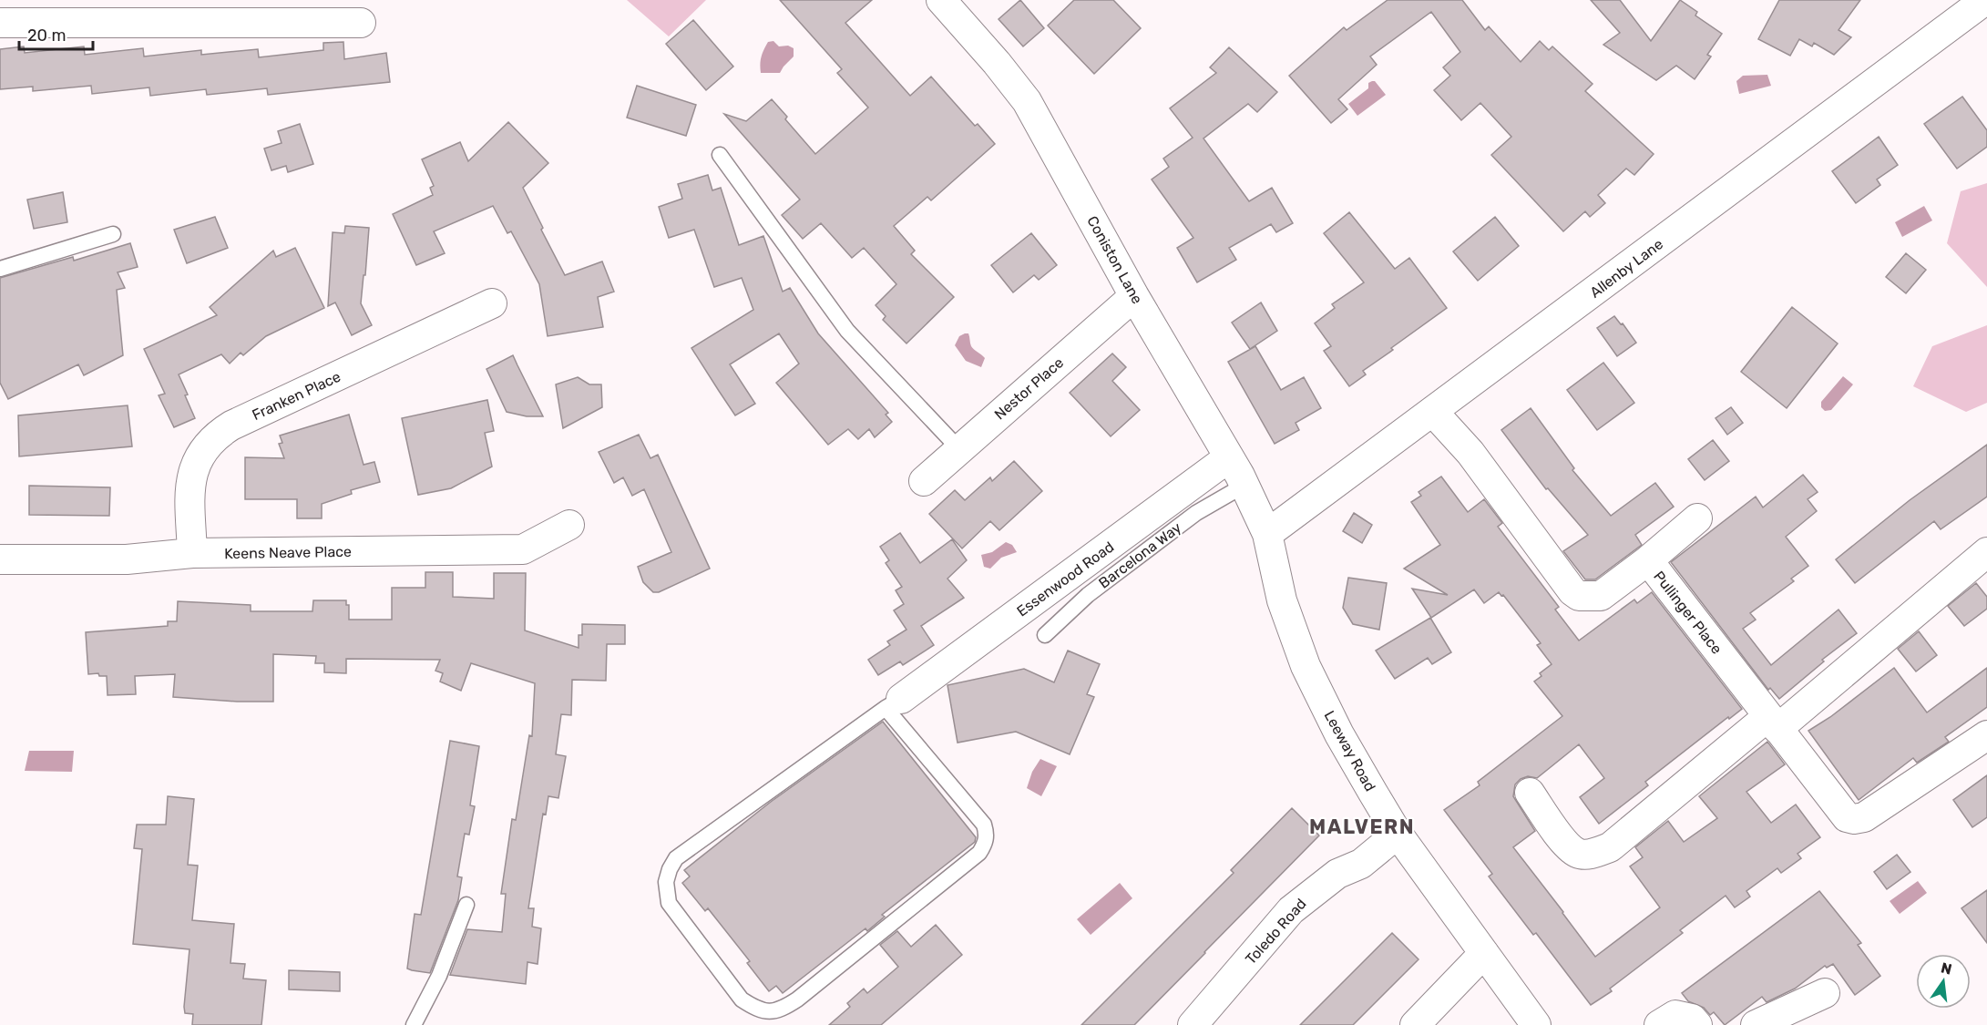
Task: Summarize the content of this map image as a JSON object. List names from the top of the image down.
{
  "streets": {
    "street": [
      "Coniston Lane",
      "Allenby Lane",
      "Nestor Place",
      "Franken Place",
      "Keens Neave Place",
      "Essenwood Road",
      "Pullinger Place",
      "Leeway Road",
      "Toledo Road"
    ],
    "lane": ["Barcelona Way"]
  },
  "crossings": [
    ["Coniston Lane", "Allenby Lane"],
    ["Coniston Lane", "Nestor Place"],
    ["Coniston Lane", "Barcelona Way"],
    ["Coniston Lane", "Essenwood Road"],
    ["Coniston Lane", "Leeway Road"],
    ["Allenby Lane", "Pullinger Place"],
    ["Allenby Lane", "Leeway Road"],
    ["Franken Place", "Keens Neave Place"],
    ["Leeway Road", "Toledo Road"]
  ],
  "districts": ["MALVERN"],
  "scale_bar": "20 m",
  "north": "top"
}
